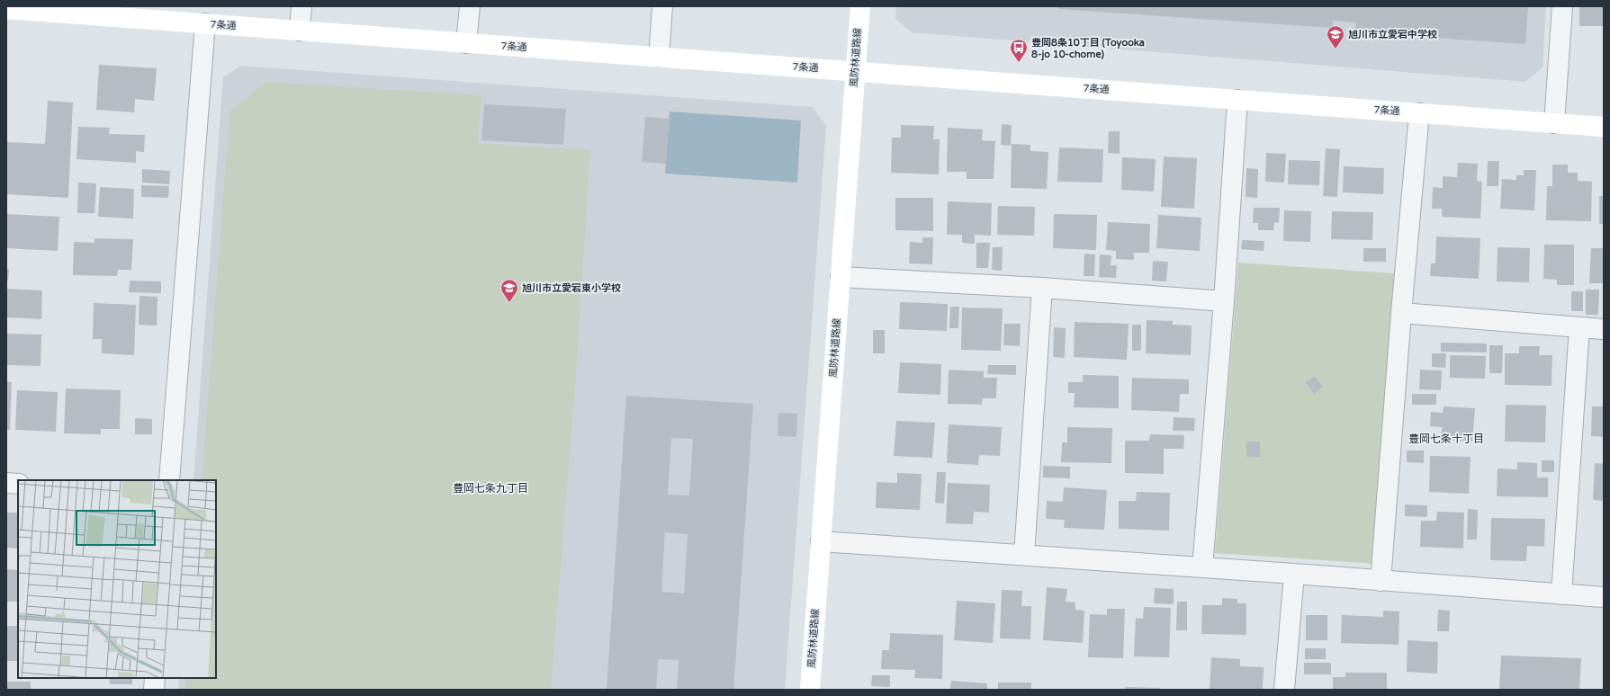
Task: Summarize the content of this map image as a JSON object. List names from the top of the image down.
{
  "streets": {
    "street": ["7条通", "風防林道路線"]
  },
  "crossings": [
    ["7条通", "風防林道路線"]
  ],
  "districts": ["豊岡七条十丁目", "豊岡七条九丁目"],
  "places": {
    "school or university": ["旭川市立愛宕中学校", "旭川市立愛宕東小学校"],
    "bus stop": ["豊岡8条10丁目 (Toyooka 8-jo 10-chome)"]
  }
}
